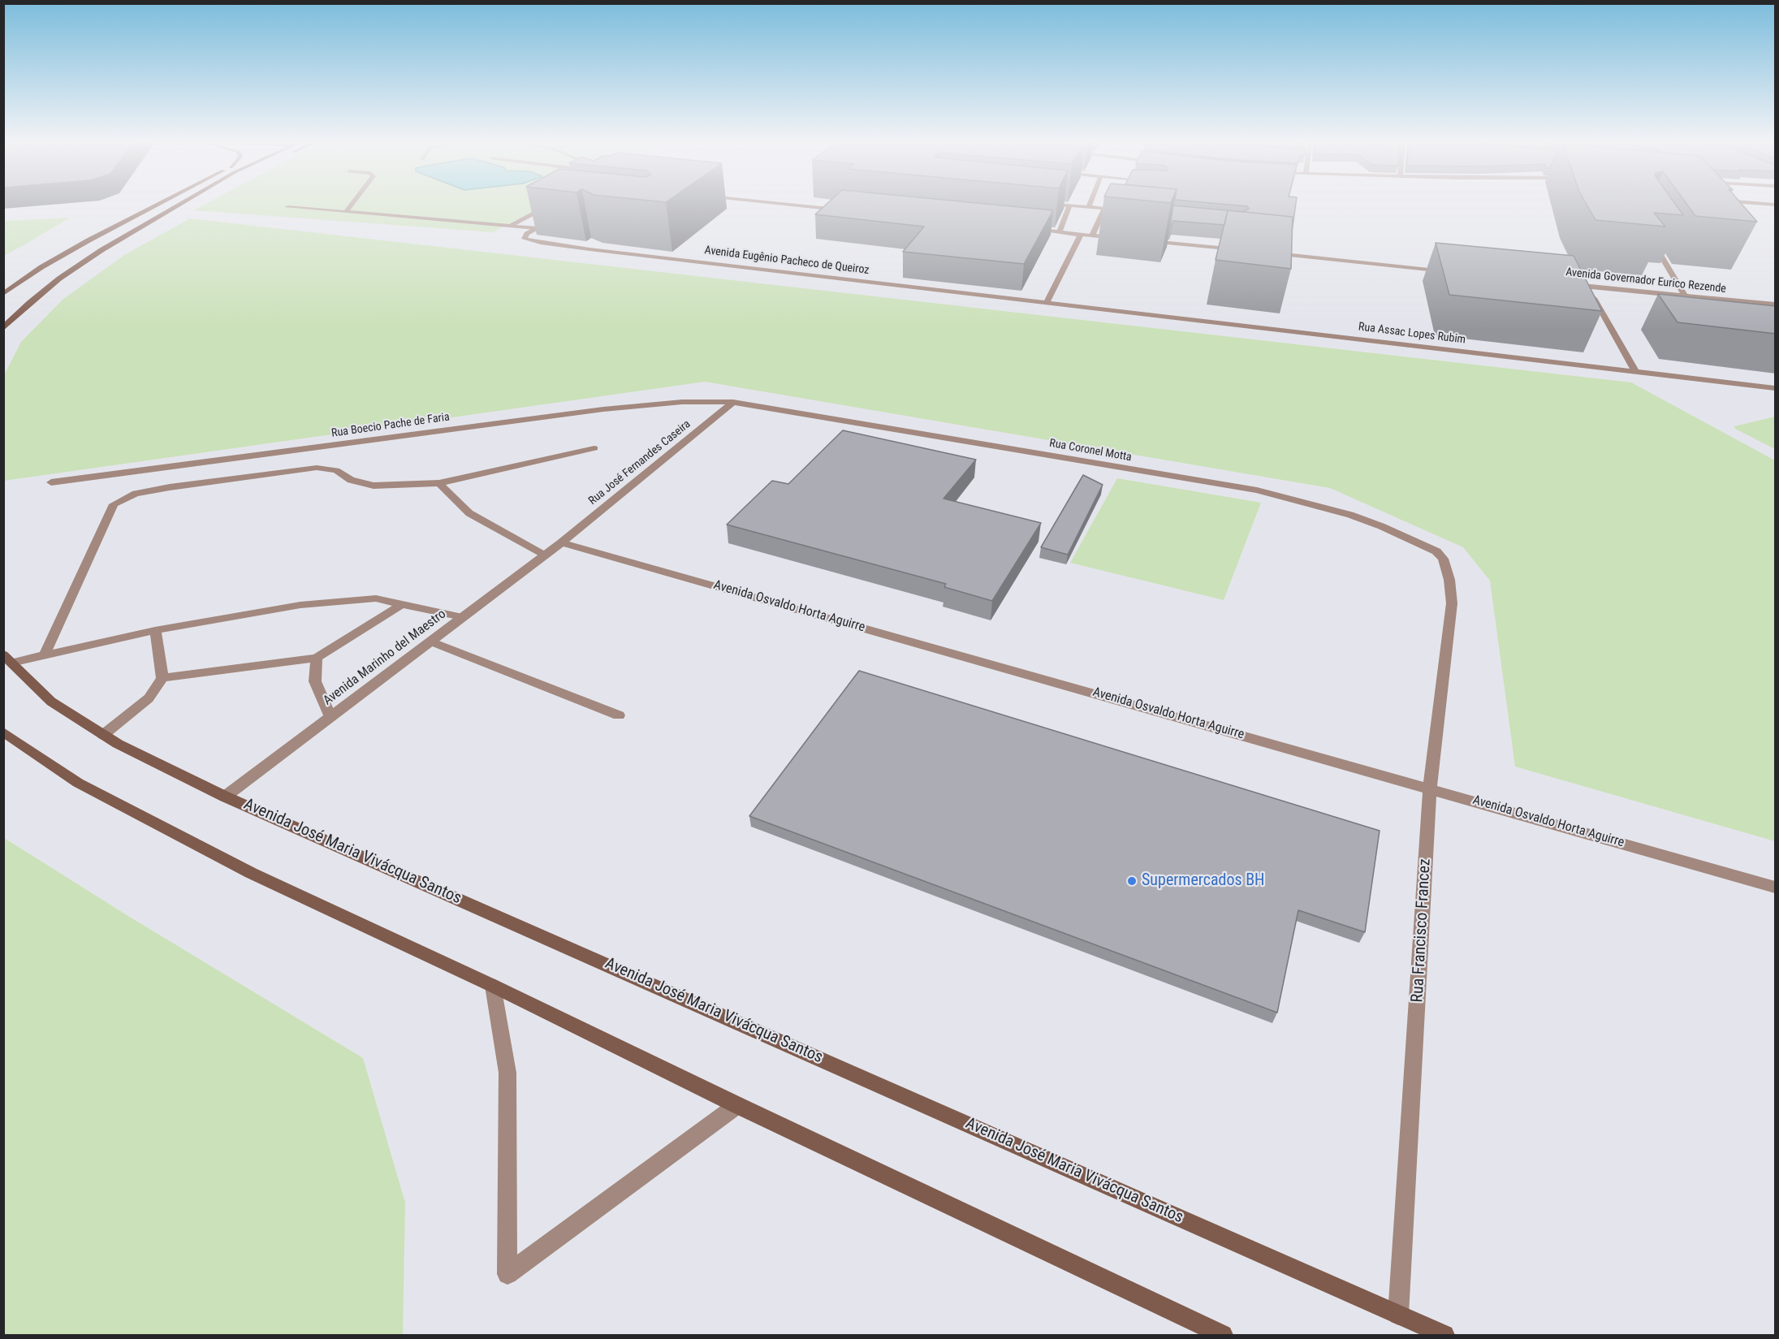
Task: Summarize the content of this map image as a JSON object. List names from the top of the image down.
{
  "streets": {
    "main road": ["Avenida José Maria Vivácqua Santos"],
    "street": [
      "Avenida Eugênio Pacheco de Queiroz",
      "Avenida Governador Eurico Rezende",
      "Rua Assac Lopes Rubim",
      "Rua Boecio Pache de Faria",
      "Rua Coronel Motta",
      "Rua José Fernandes Caseira",
      "Avenida Osvaldo Horta Aguirre",
      "Avenida Marinho del Maestro",
      "Rua Francisco Francez"
    ]
  },
  "crossings": [
    ["Avenida Eugênio Pacheco de Queiroz", "Rua Assac Lopes Rubim"],
    ["Rua Boecio Pache de Faria", "Rua Coronel Motta"],
    ["Rua Boecio Pache de Faria", "Rua José Fernandes Caseira"],
    ["Rua Coronel Motta", "Rua José Fernandes Caseira"],
    ["Rua Coronel Motta", "Rua Francisco Francez"],
    ["Rua José Fernandes Caseira", "Avenida Osvaldo Horta Aguirre"],
    ["Rua José Fernandes Caseira", "Avenida Marinho del Maestro"],
    ["Avenida Osvaldo Horta Aguirre", "Avenida Marinho del Maestro"],
    ["Avenida Osvaldo Horta Aguirre", "Rua Francisco Francez"],
    ["Avenida Marinho del Maestro", "Avenida José Maria Vivácqua Santos"],
    ["Avenida José Maria Vivácqua Santos", "Rua Francisco Francez"]
  ],
  "places": ["Supermercados BH"]
}
